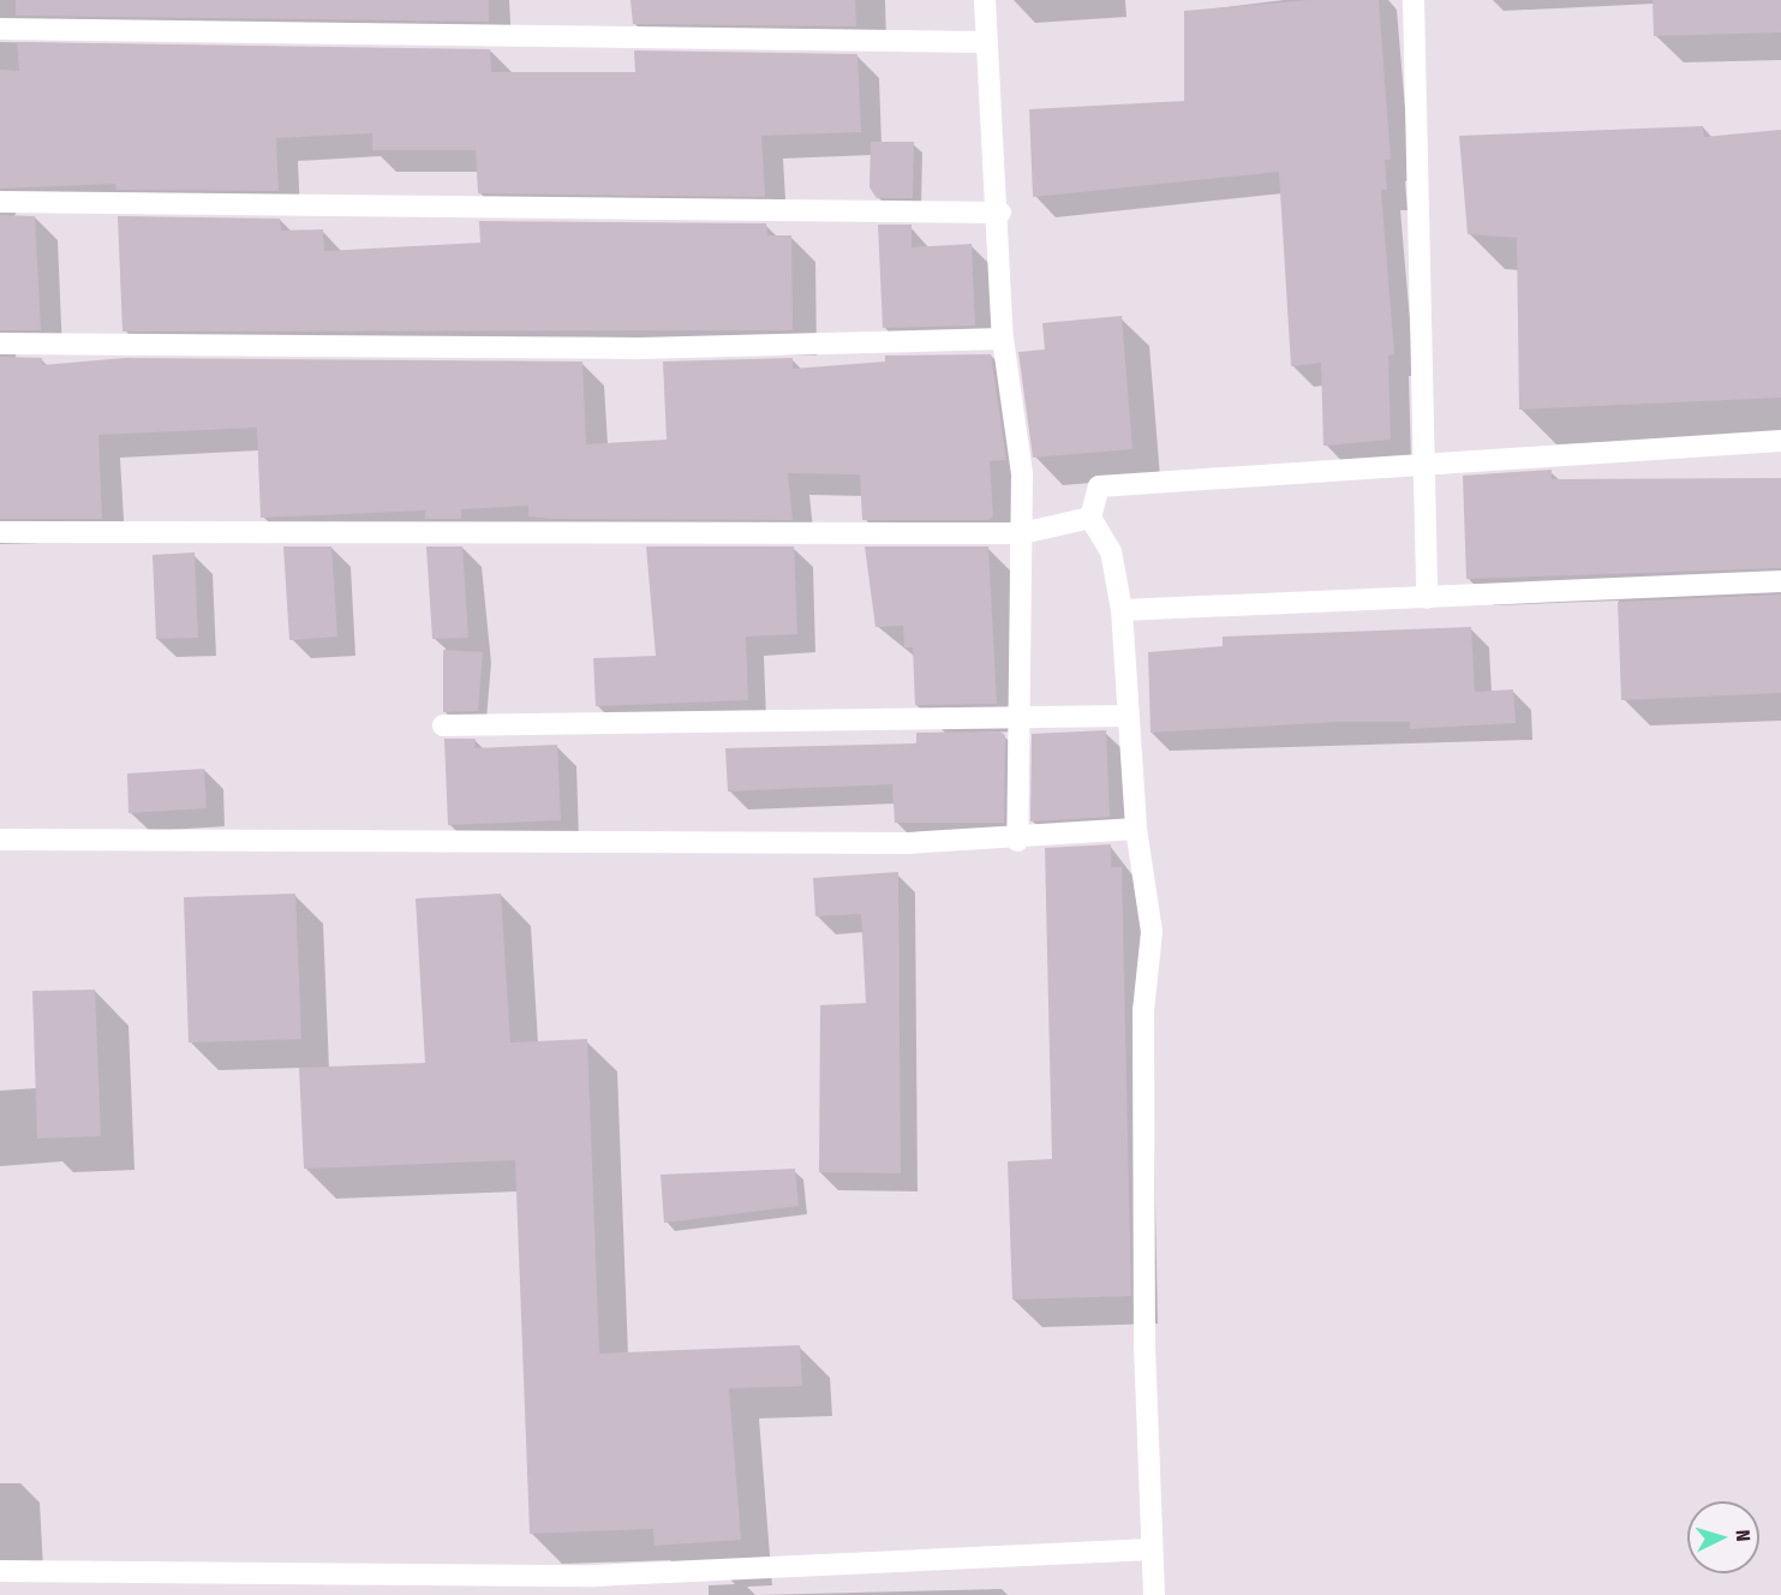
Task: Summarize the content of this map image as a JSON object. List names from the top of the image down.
{
  "north": "right"
}
